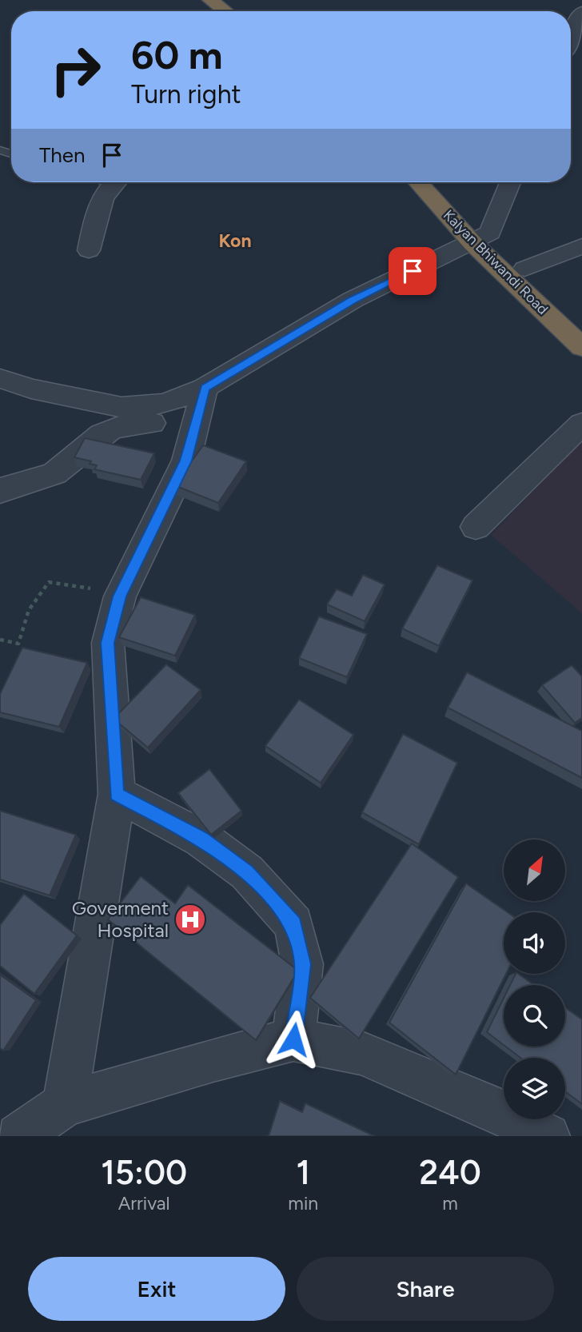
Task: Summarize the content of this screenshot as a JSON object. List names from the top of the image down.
{
  "streets": {
    "highway": ["Kalyan Bhiwandi Road"]
  },
  "districts": ["Kon"],
  "places": {
    "hospital": ["Goverment Hospital"]
  },
  "north": "top right",
  "page": {
    "turn": ["60 m", "Turn right"],
    "then": "Then",
    "eta": [
      "15:00",
      "Arrival",
      "1",
      "min",
      "240",
      "m"
    ],
    "buttons": ["Exit", "Share"]
  }
}
